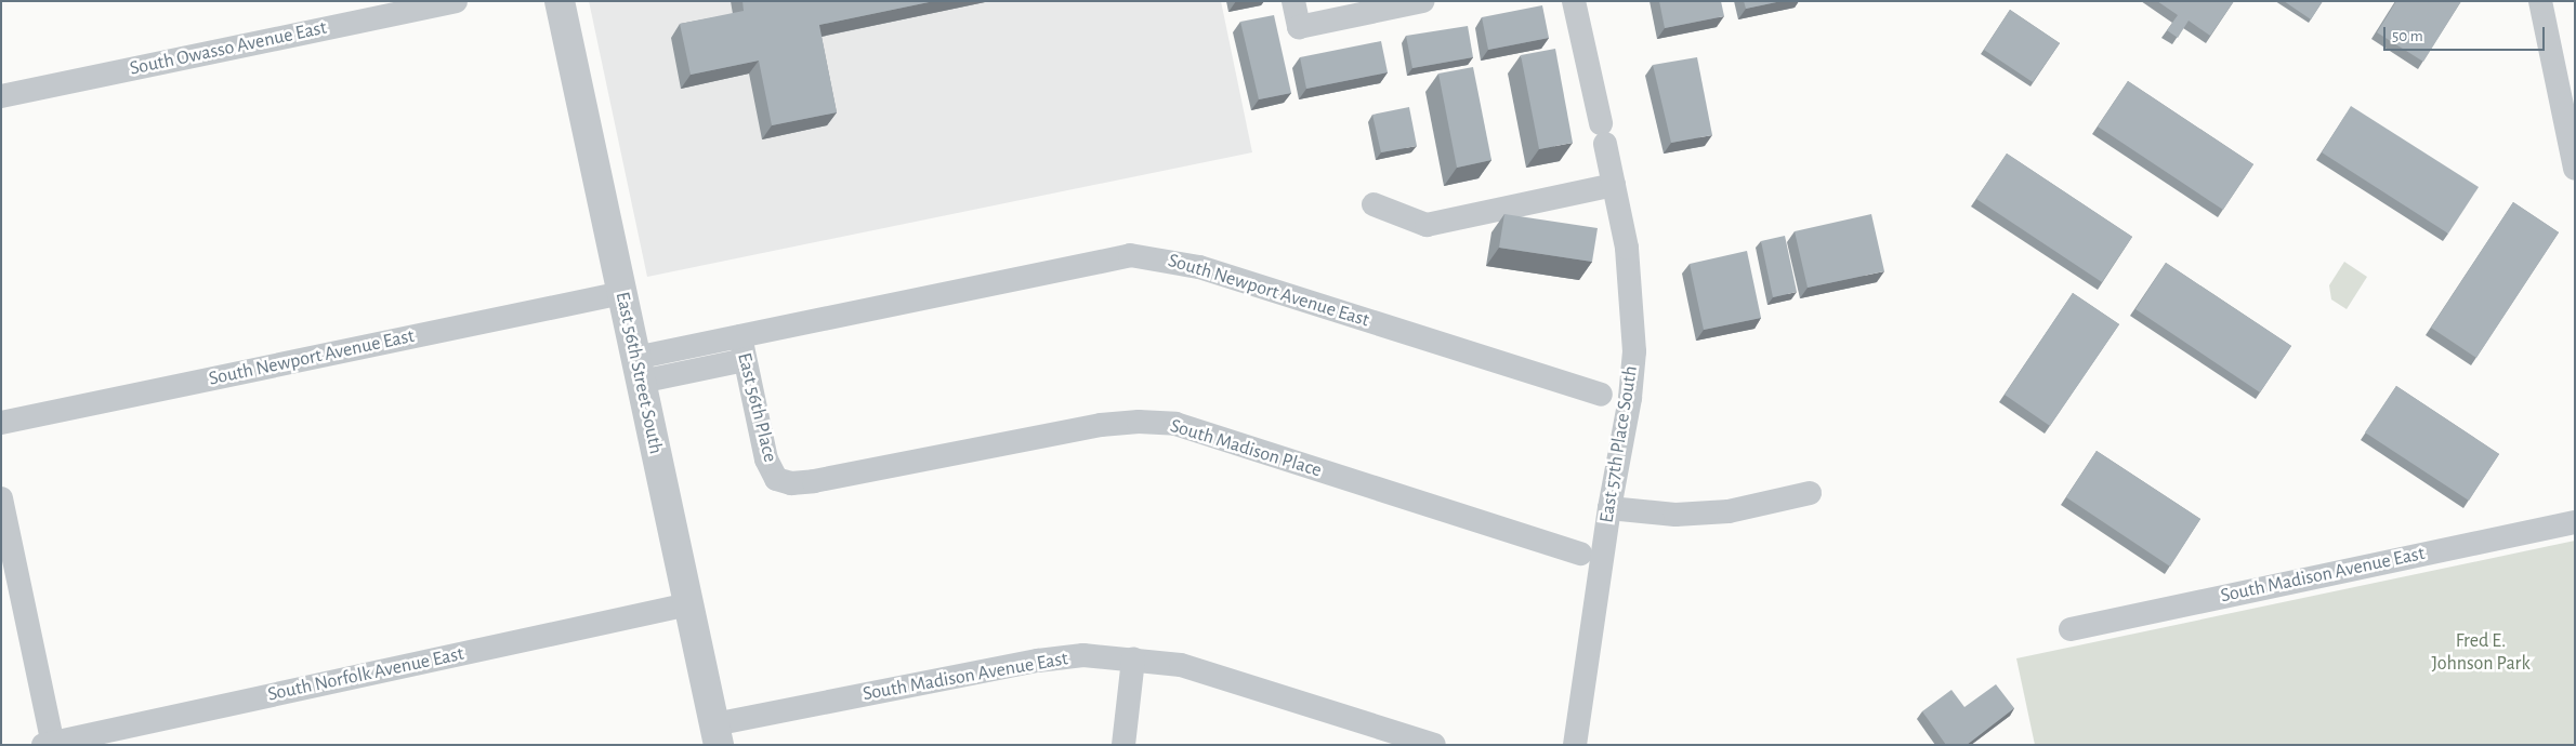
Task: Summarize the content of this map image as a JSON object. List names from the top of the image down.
{
  "streets": {
    "street": [
      "South Owasso Avenue East",
      "South Newport Avenue East",
      "East 56th Street South",
      "East 56th Place",
      "East 57th Place South",
      "South Madison Place",
      "South Madison Avenue East",
      "South Norfolk Avenue East"
    ]
  },
  "crossings": [
    ["South Newport Avenue East", "East 56th Street South"],
    ["South Newport Avenue East", "East 56th Place"],
    ["East 56th Street South", "South Madison Avenue East"],
    ["East 56th Street South", "South Norfolk Avenue East"],
    ["East 56th Place", "South Madison Place"]
  ],
  "parks": ["Fred E. Johnson Park"],
  "scale_bar": "50 m"
}
